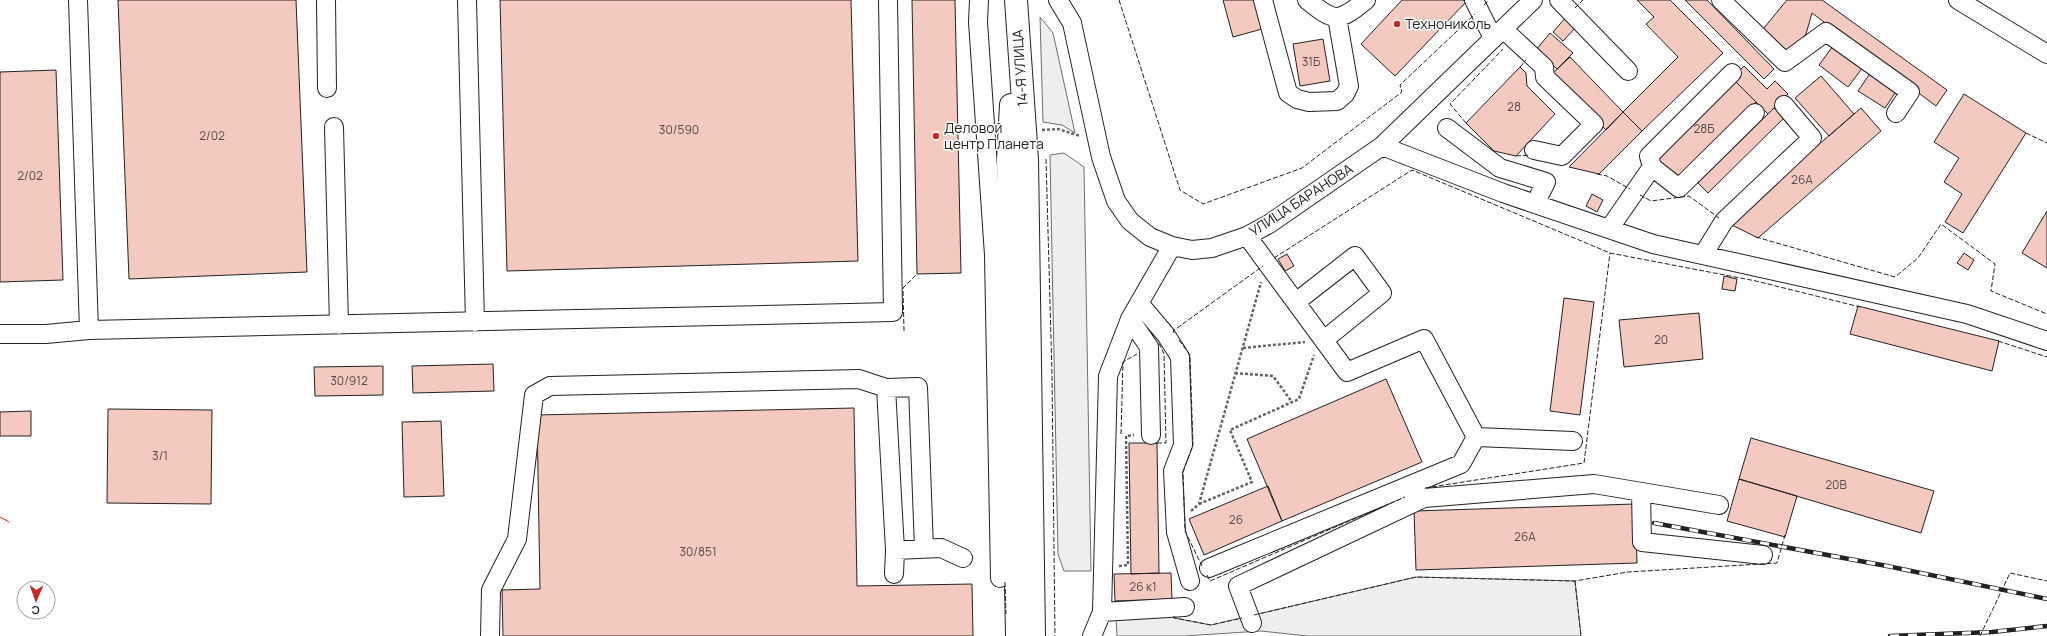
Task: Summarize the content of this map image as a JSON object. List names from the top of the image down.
{
  "streets": {
    "main road": ["14-Я УЛИЦА"],
    "street": ["УЛИЦА БАРАНОВА"]
  },
  "places": ["Технониколь", "Деловой центр Планета"],
  "house_numbers": [
    "31Б",
    "28",
    "28Б",
    "30/590",
    "2/02",
    "2/02",
    "26А",
    "20",
    "30/912",
    "3/1",
    "20В",
    "26",
    "26А",
    "30/851",
    "26 к1"
  ],
  "north": "bottom"
}
